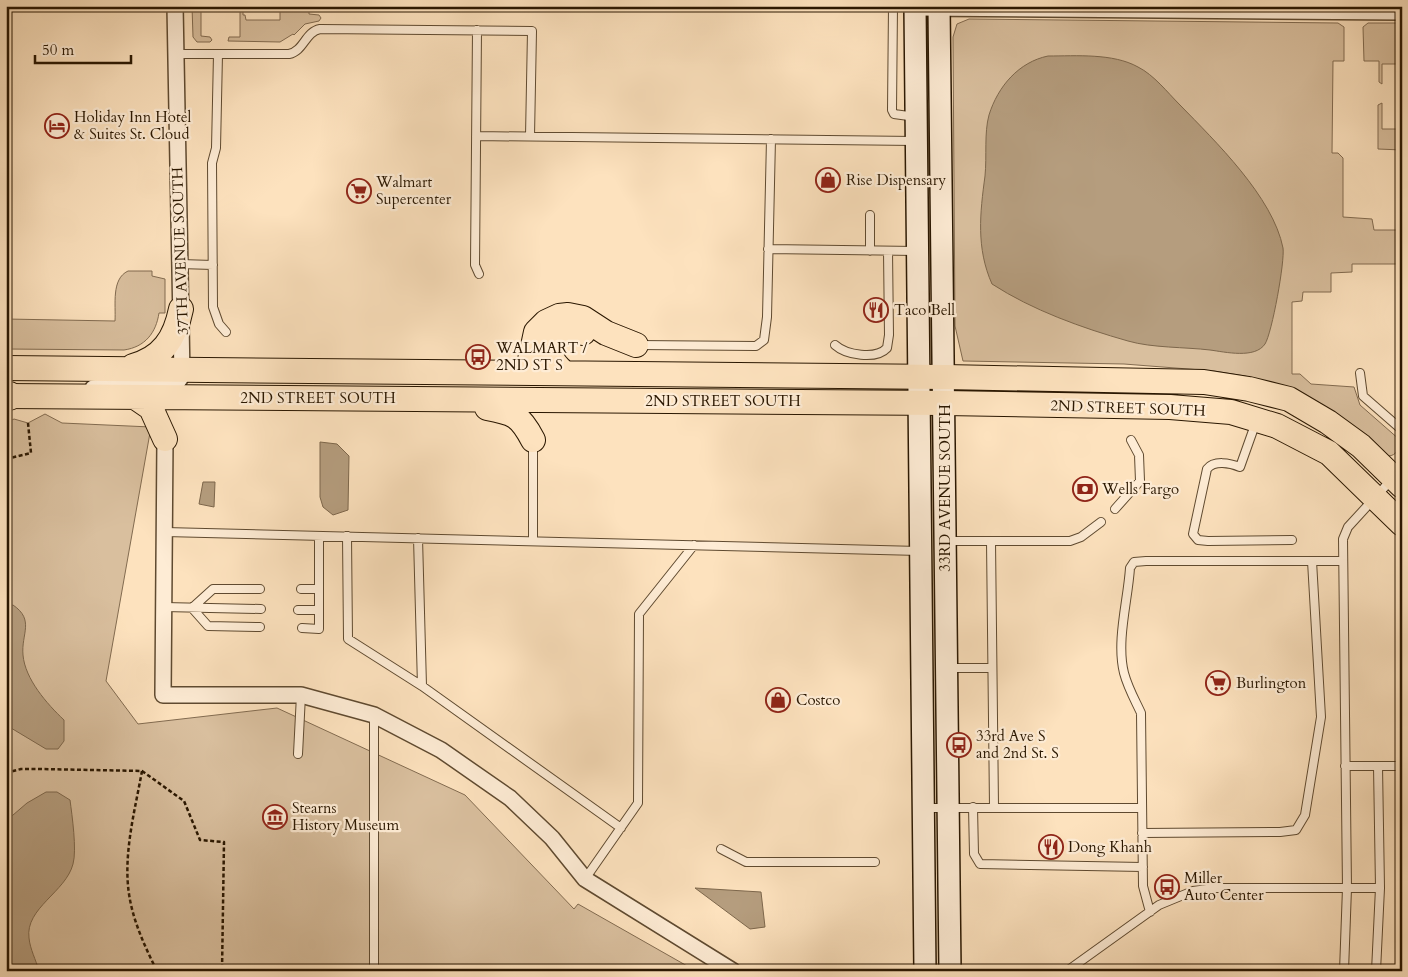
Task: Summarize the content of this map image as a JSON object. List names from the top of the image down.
{
  "streets": {
    "main road": ["2ND STREET SOUTH", "33RD AVENUE SOUTH"],
    "street": ["37TH AVENUE SOUTH"]
  },
  "crossings": [
    ["37TH AVENUE SOUTH", "2ND STREET SOUTH"],
    ["2ND STREET SOUTH", "33RD AVENUE SOUTH"]
  ],
  "places": {
    "hotel": ["Holiday Inn Hotel & Suites St. Cloud"],
    "shop": ["Rise Dispensary", "Costco"],
    "supermarket": ["Walmart Supercenter", "Burlington"],
    "restaurant": ["Taco Bell", "Dong Khanh"],
    "bus stop": ["WALMART / 2ND ST S", "33rd Ave S and 2nd St. S", "Miller Auto Center"],
    "bank": ["Wells Fargo"],
    "museum": ["Stearns History Museum"]
  },
  "scale_bar": "50 m"
}
